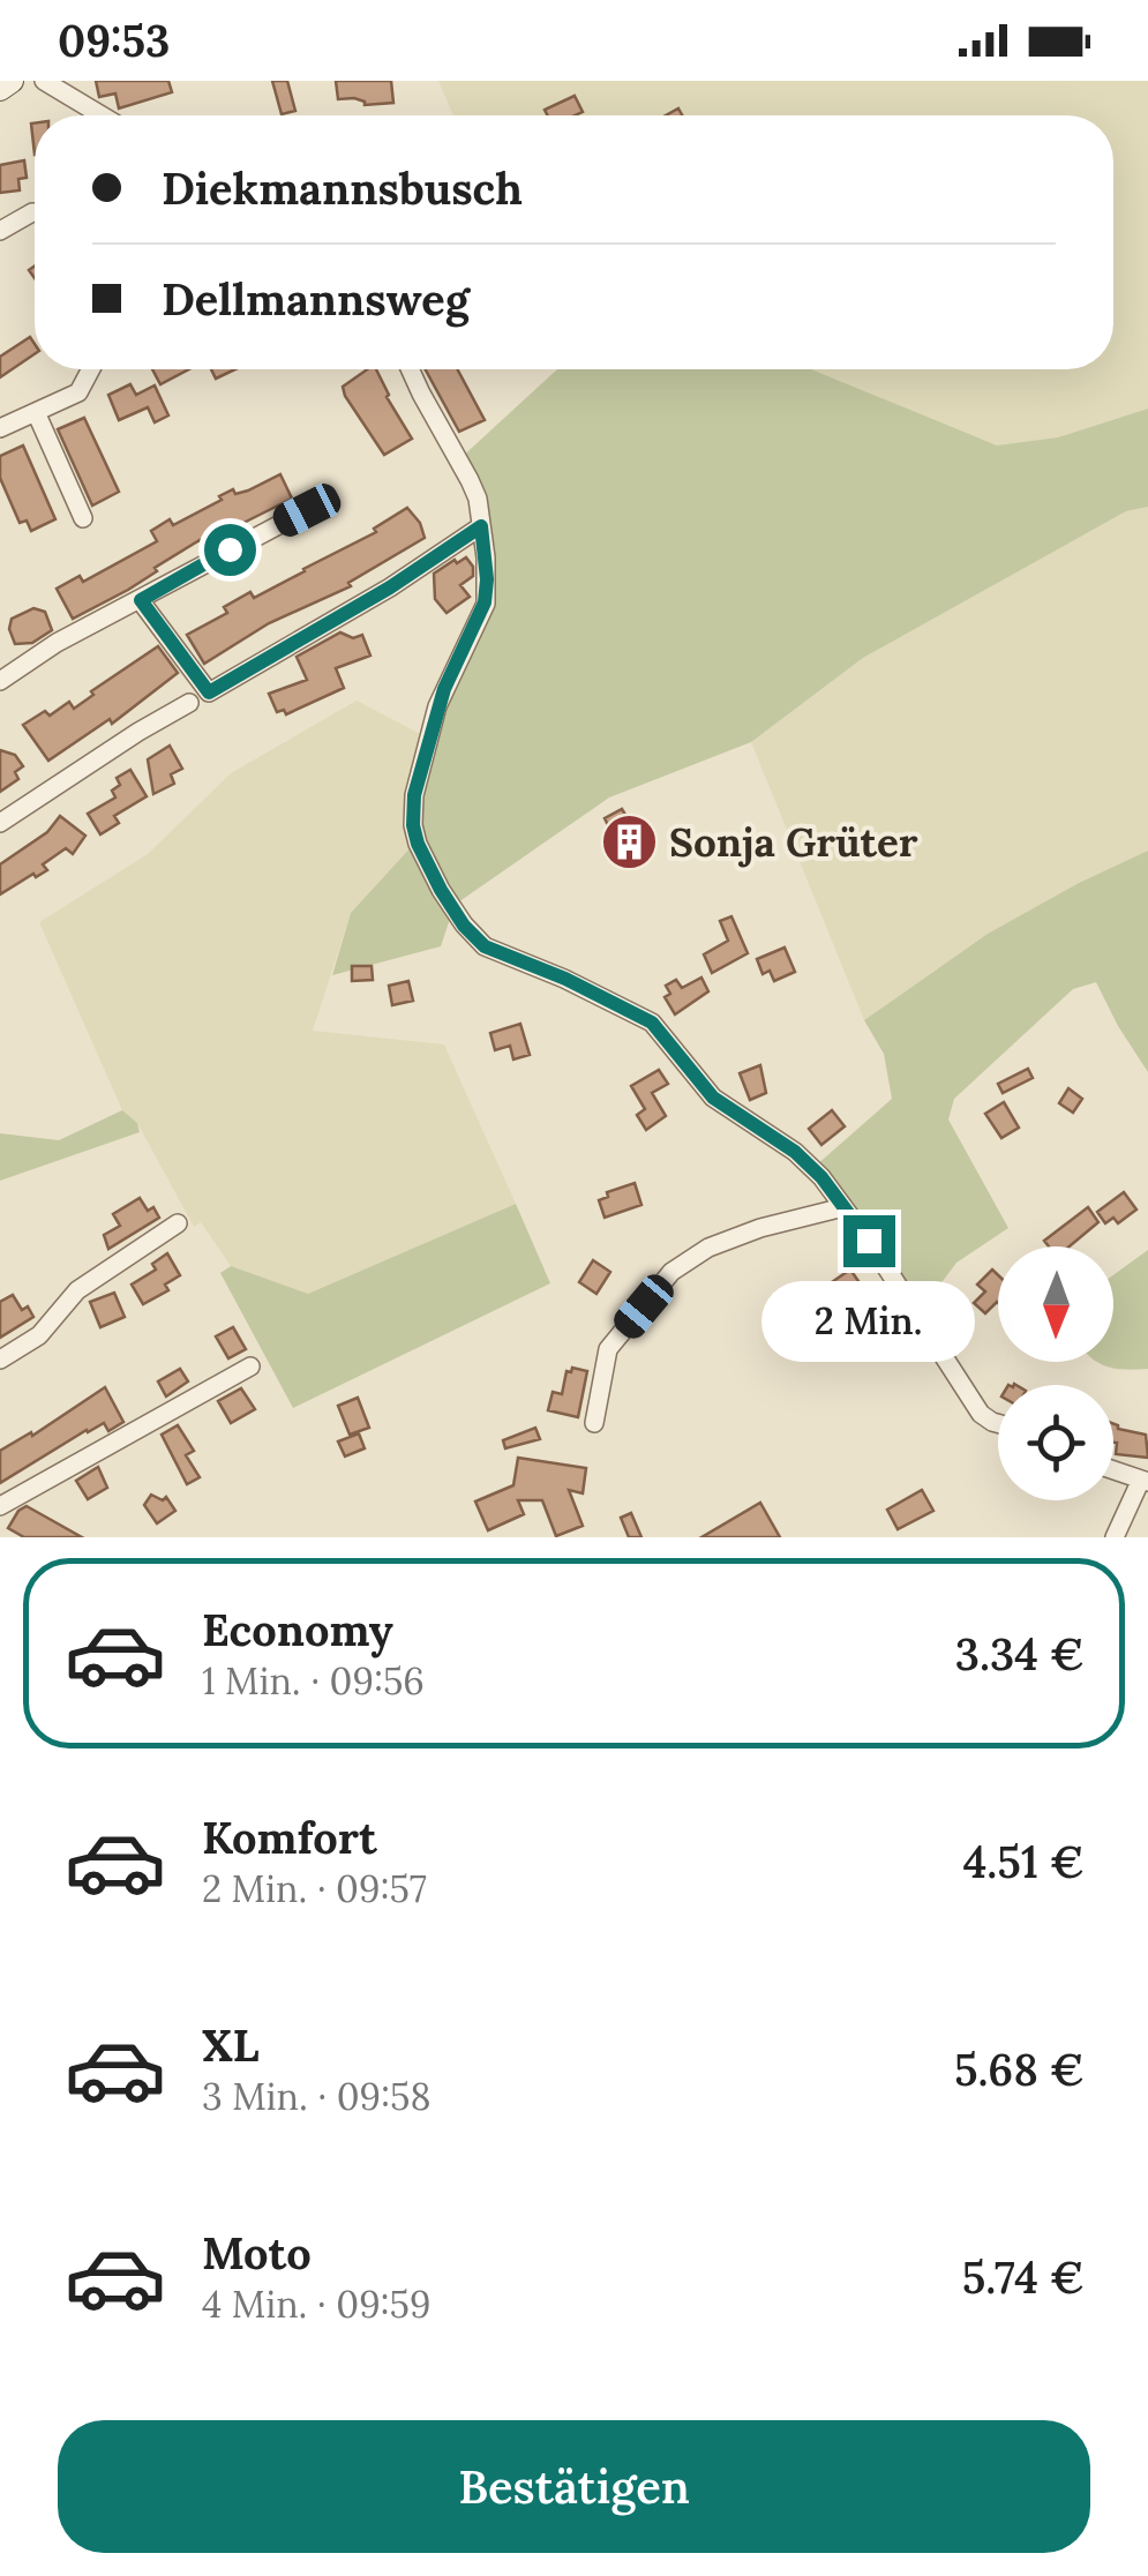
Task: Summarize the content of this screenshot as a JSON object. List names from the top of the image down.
{
  "places": {
    "building": ["Sonja Grüter"]
  },
  "north": "bottom",
  "page": {
    "status": "09:53",
    "banner": ["Diekmannsbusch", "Dellmannsweg"],
    "bubble": "2 Min.",
    "list": [
      {
        "name": "Economy",
        "note": "1 Min. · 09:56",
        "value": "3.34 €"
      },
      {
        "name": "Komfort",
        "note": "2 Min. · 09:57",
        "value": "4.51 €"
      },
      {
        "name": "XL",
        "note": "3 Min. · 09:58",
        "value": "5.68 €"
      },
      {
        "name": "Moto",
        "note": "4 Min. · 09:59",
        "value": "5.74 €"
      }
    ],
    "buttons": "Bestätigen"
  }
}
